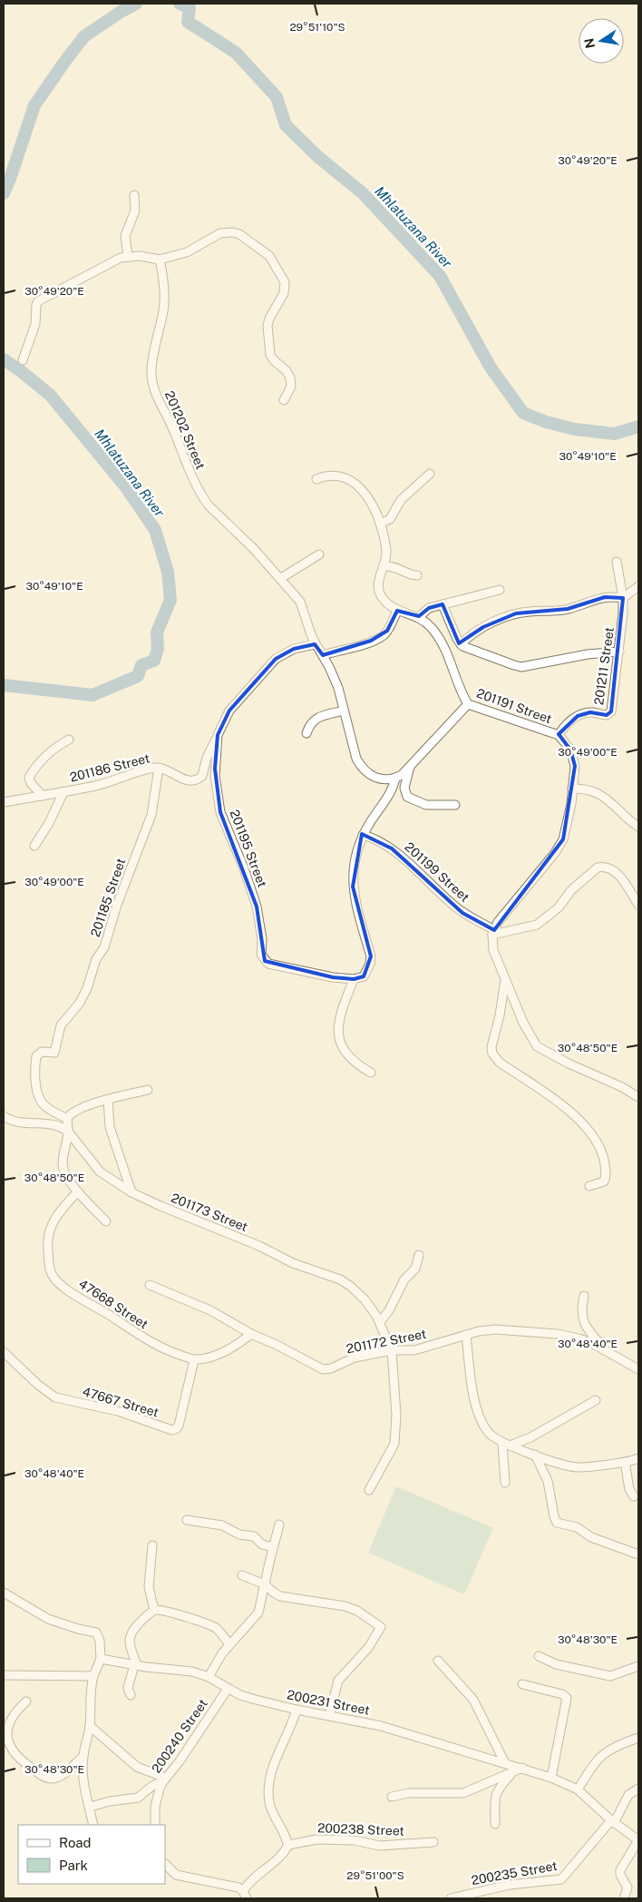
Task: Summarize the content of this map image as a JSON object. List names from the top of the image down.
{
  "streets": {
    "street": [
      "201202 Street",
      "201211 Street",
      "201191 Street",
      "201186 Street",
      "201195 Street",
      "201199 Street",
      "201185 Street",
      "201173 Street",
      "47668 Street",
      "201172 Street",
      "47667 Street",
      "200231 Street",
      "200240 Street",
      "200238 Street",
      "200235 Street"
    ]
  },
  "crossings": [
    ["201202 Street", "201195 Street"],
    ["201211 Street", "201191 Street"],
    ["201191 Street", "201199 Street"],
    ["201186 Street", "201195 Street"],
    ["201186 Street", "201185 Street"],
    ["201173 Street", "201172 Street"],
    ["47668 Street", "47667 Street"],
    ["200231 Street", "200240 Street"],
    ["200231 Street", "200235 Street"]
  ],
  "water": ["Mhlatuzana River"],
  "legend": ["Road", "Park"],
  "north": "left",
  "coordinates": [
    "29°51'10\"S",
    "30°49'20\"E",
    "30°49'10\"E",
    "30°49'00\"E",
    "30°48'50\"E",
    "30°48'40\"E",
    "30°48'30\"E",
    "29°51'00\"S"
  ]
}
